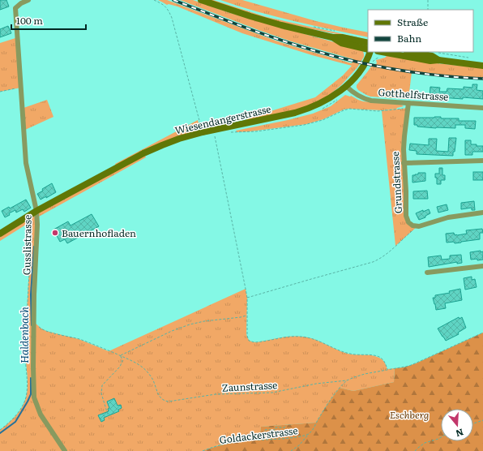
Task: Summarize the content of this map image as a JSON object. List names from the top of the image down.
{
  "streets": {
    "main road": ["Wiesendangerstrasse"],
    "street": ["Gotthelfstrasse", "Grundstrasse", "Gusslistrasse"],
    "path": ["Zaunstrasse", "Goldackerstrasse"]
  },
  "crossings": [
    ["Gotthelfstrasse", "Wiesendangerstrasse"],
    ["Gotthelfstrasse", "Grundstrasse"],
    ["Wiesendangerstrasse", "Gusslistrasse"],
    ["Gusslistrasse", "Zaunstrasse"],
    ["Zaunstrasse", "Goldackerstrasse"]
  ],
  "water": ["Haldenbach"],
  "parks": ["Eschberg"],
  "places": ["Bauernhofladen"],
  "legend": ["Straße", "Bahn"],
  "scale_bar": "100 m",
  "north": "bottom"
}
